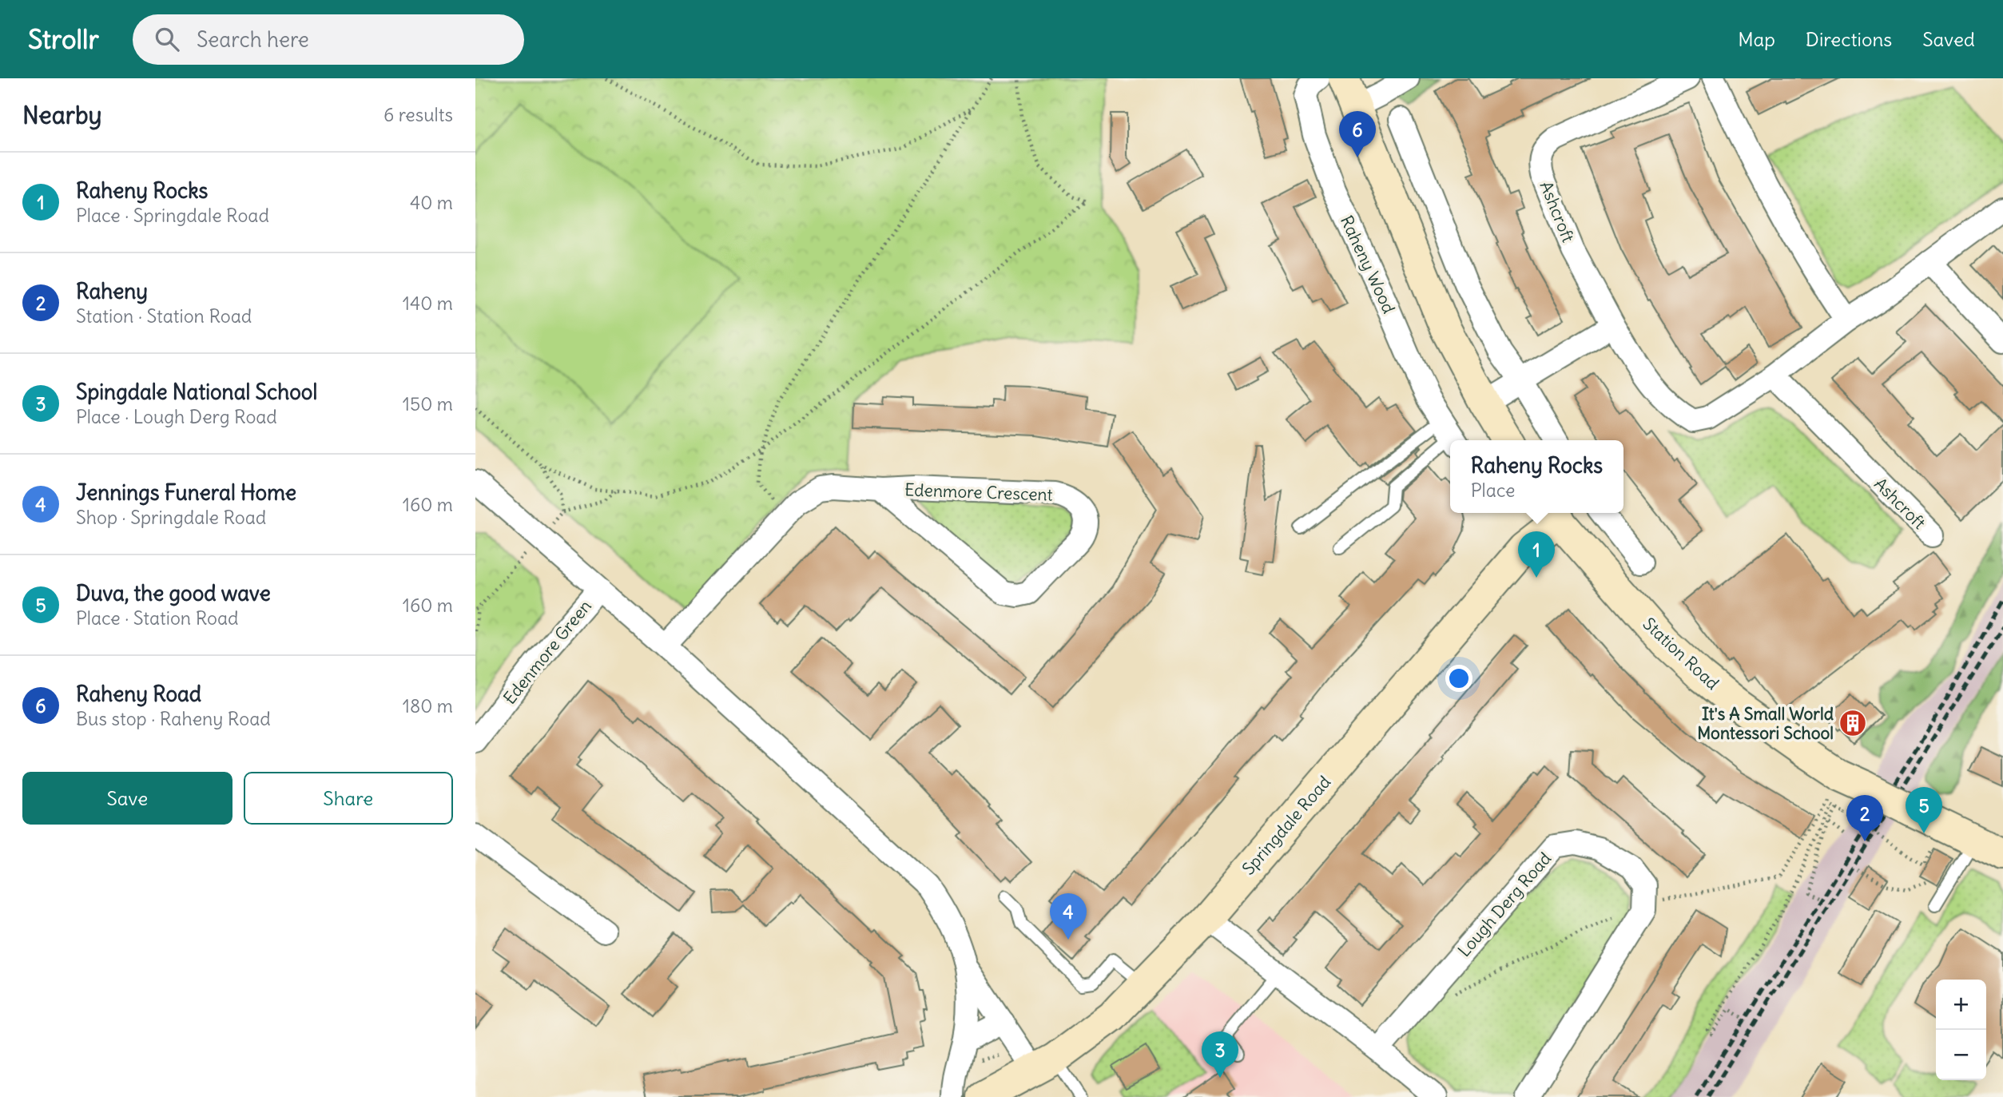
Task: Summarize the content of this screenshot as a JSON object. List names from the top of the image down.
{
  "streets": {
    "main road": ["Station Road", "Springdale Road"],
    "street": [
      "Ashcroft",
      "Raheny Wood",
      "Edenmore Crescent",
      "Edenmore Green",
      "Lough Derg Road"
    ]
  },
  "crossings": [
    ["Station Road", "Springdale Road"]
  ],
  "places": {
    "building": ["It's A Small World Montessori School"]
  },
  "page": {
    "header": "Strollr",
    "search": "Search here",
    "nav": ["Map", "Directions", "Saved"],
    "heading": ["Nearby", "6 results"],
    "pins": [
      "6",
      "1",
      "5",
      "2",
      "4",
      "3"
    ],
    "list": [
      {
        "mark": "1",
        "name": "Raheny Rocks",
        "note": "Place · Springdale Road",
        "value": "40 m"
      },
      {
        "mark": "2",
        "name": "Raheny",
        "note": "Station · Station Road",
        "value": "140 m"
      },
      {
        "mark": "3",
        "name": "Spingdale National School",
        "note": "Place · Lough Derg Road",
        "value": "150 m"
      },
      {
        "mark": "4",
        "name": "Jennings Funeral Home",
        "note": "Shop · Springdale Road",
        "value": "160 m"
      },
      {
        "mark": "5",
        "name": "Duva, the good wave",
        "note": "Place · Station Road",
        "value": "160 m"
      },
      {
        "mark": "6",
        "name": "Raheny Road",
        "note": "Bus stop · Raheny Road",
        "value": "180 m"
      }
    ],
    "popup": ["Raheny Rocks", "Place"],
    "buttons": ["Save", "Share"],
    "map_buttons": ["+", "−"]
  }
}
